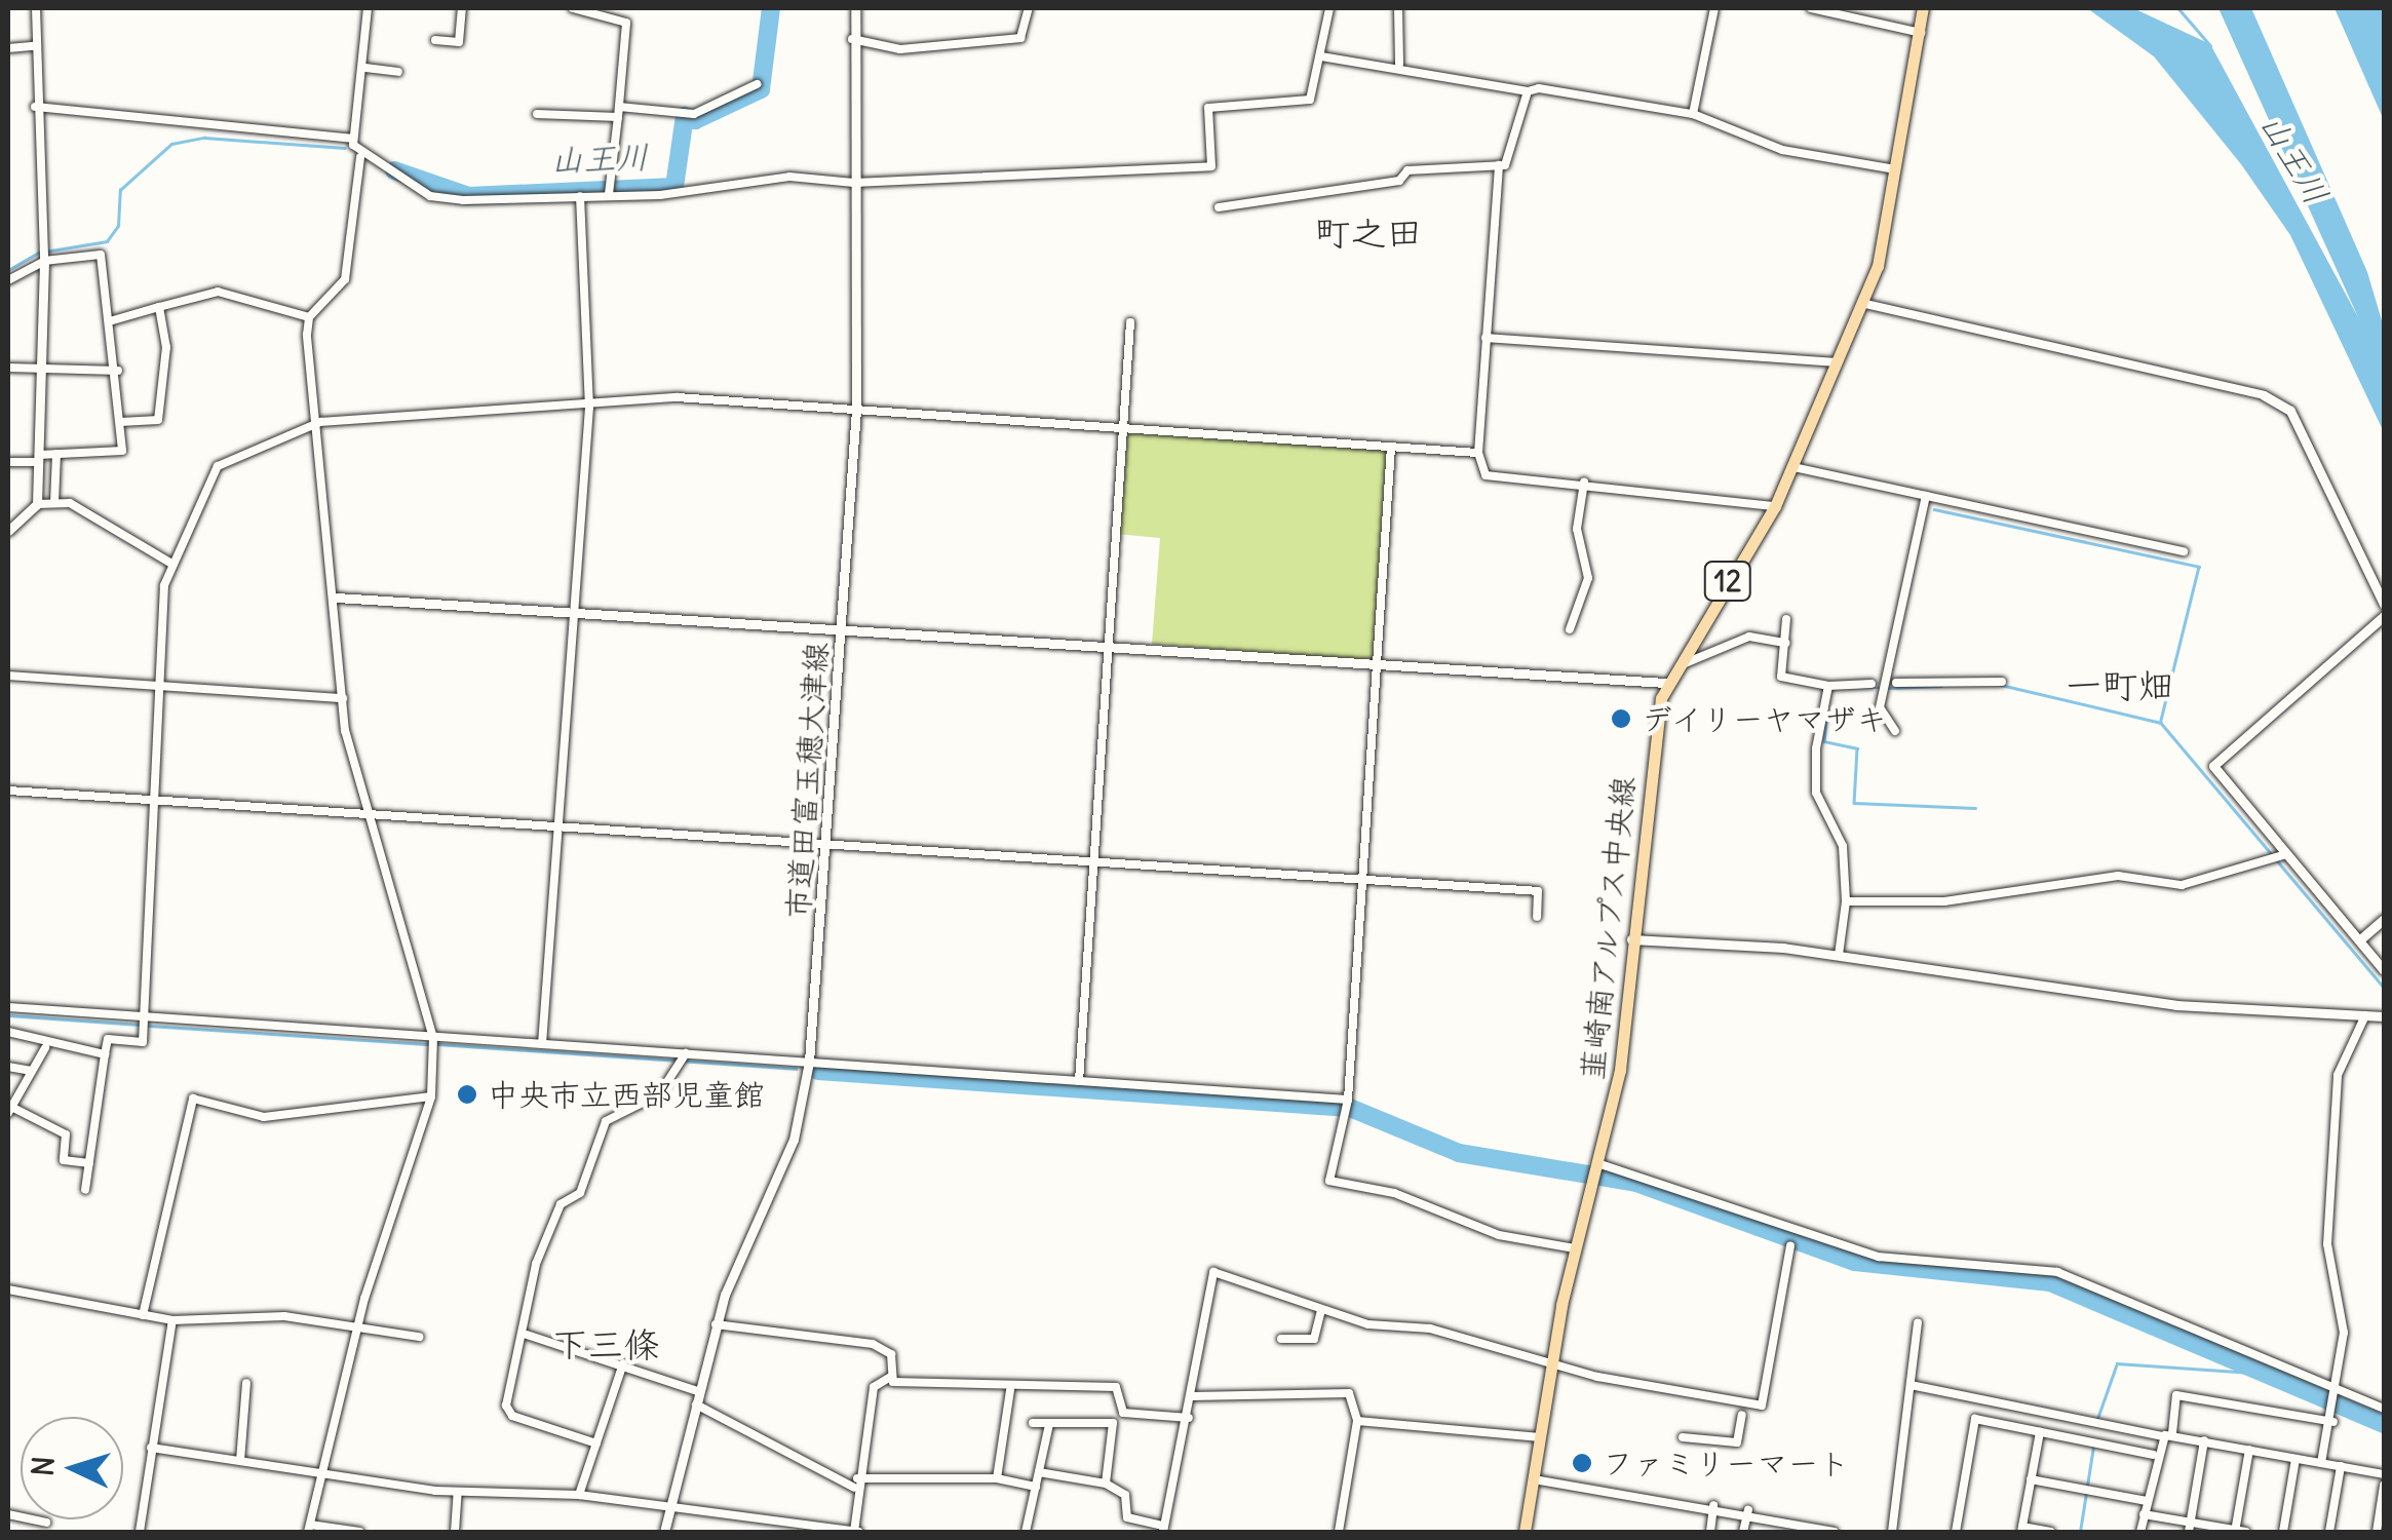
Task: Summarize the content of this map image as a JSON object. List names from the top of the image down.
{
  "streets": {
    "main road": ["12", "韮崎南アルプス中央線"],
    "street": ["市道田富玉穂大津線"]
  },
  "districts": ["町之田", "一町畑", "下三條"],
  "water": ["山王川"],
  "places": ["デイリーヤマザキ", "中央市立西部児童館", "ファミリーマート"],
  "north": "left"
}
